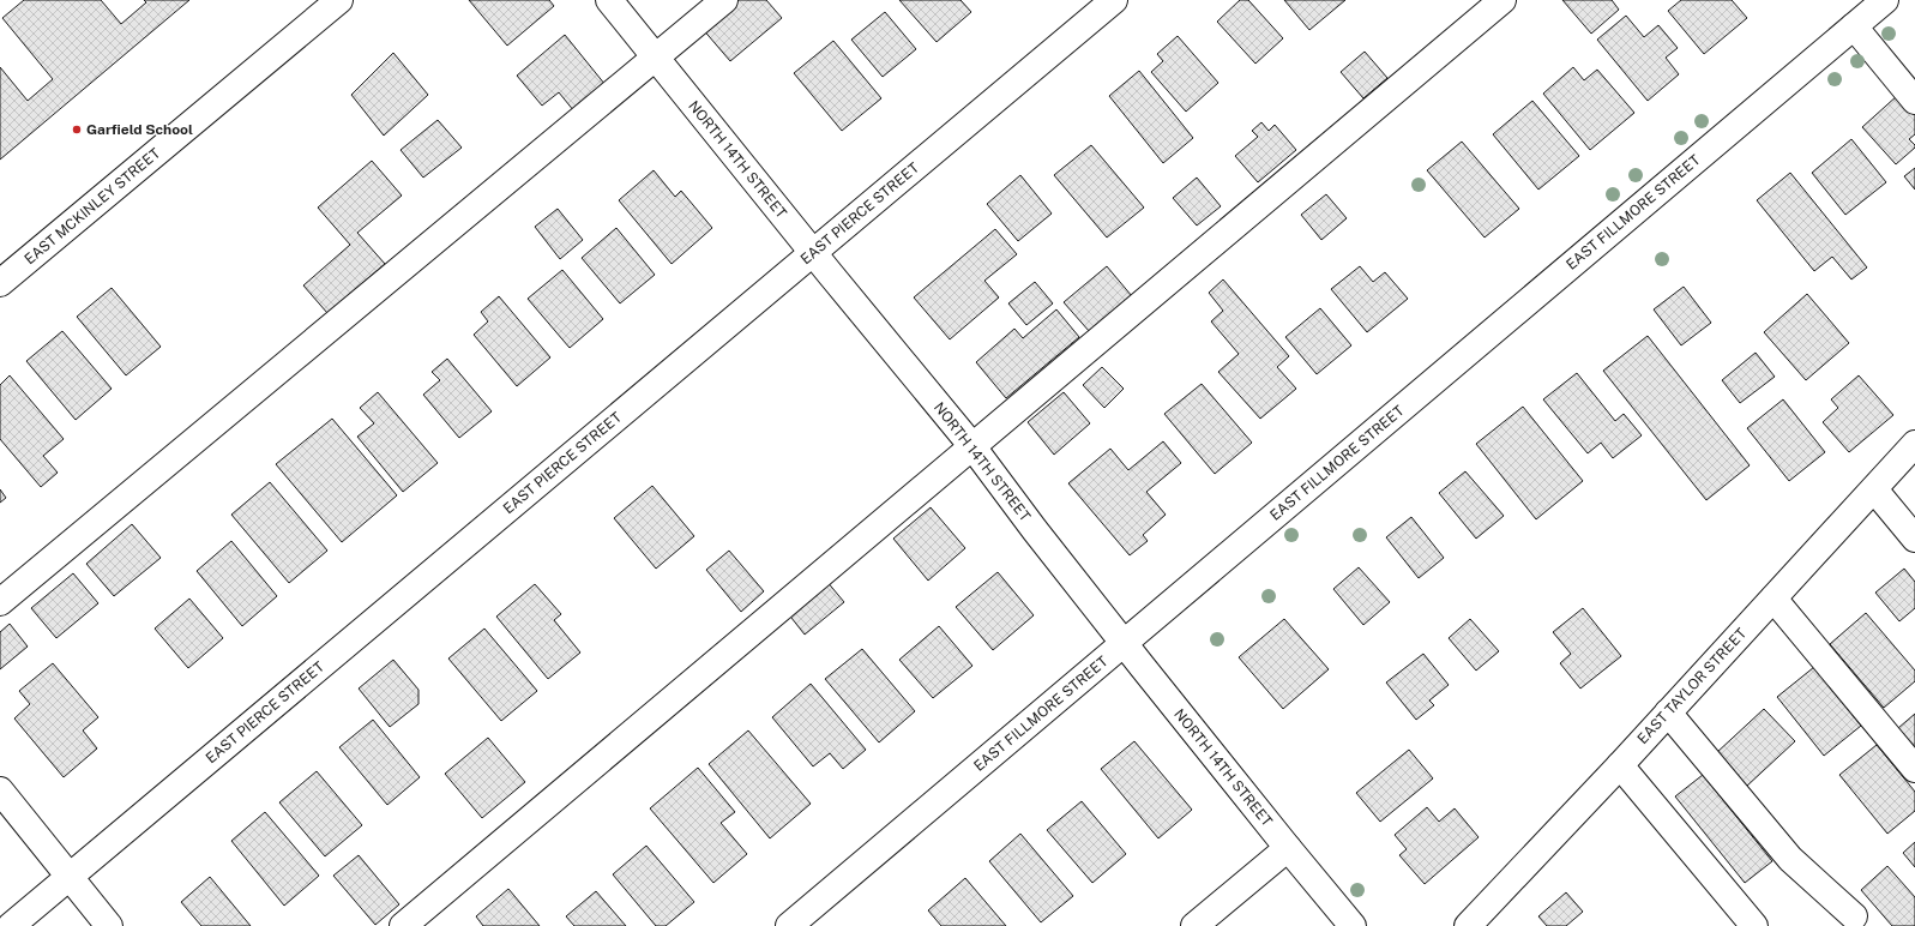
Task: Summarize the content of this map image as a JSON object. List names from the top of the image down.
{
  "streets": {
    "street": [
      "NORTH 14TH STREET",
      "EAST MCKINLEY STREET",
      "EAST FILLMORE STREET",
      "EAST PIERCE STREET",
      "EAST TAYLOR STREET"
    ]
  },
  "crossings": [
    ["NORTH 14TH STREET", "EAST FILLMORE STREET"],
    ["NORTH 14TH STREET", "EAST PIERCE STREET"]
  ],
  "places": ["Garfield School"]
}
